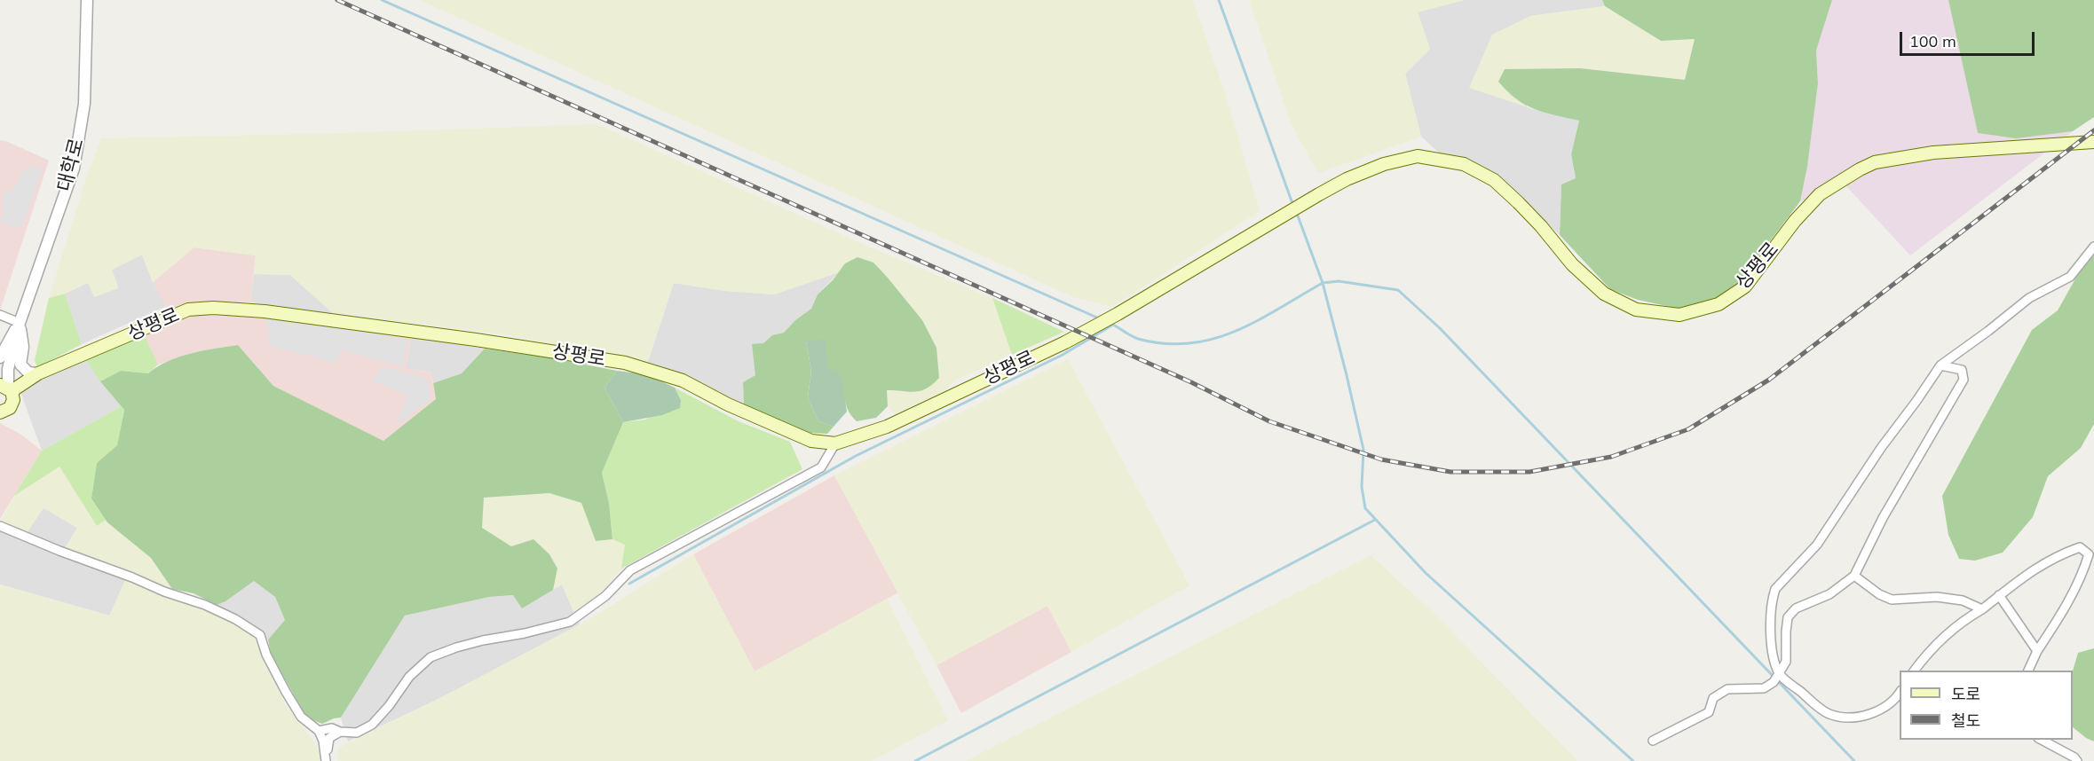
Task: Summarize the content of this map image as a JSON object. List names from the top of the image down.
{
  "streets": {
    "main road": ["상평로"],
    "street": ["대학로"]
  },
  "crossings": [
    ["대학로", "상평로"]
  ],
  "legend": ["도로", "철도"],
  "scale_bar": "100 m"
}
